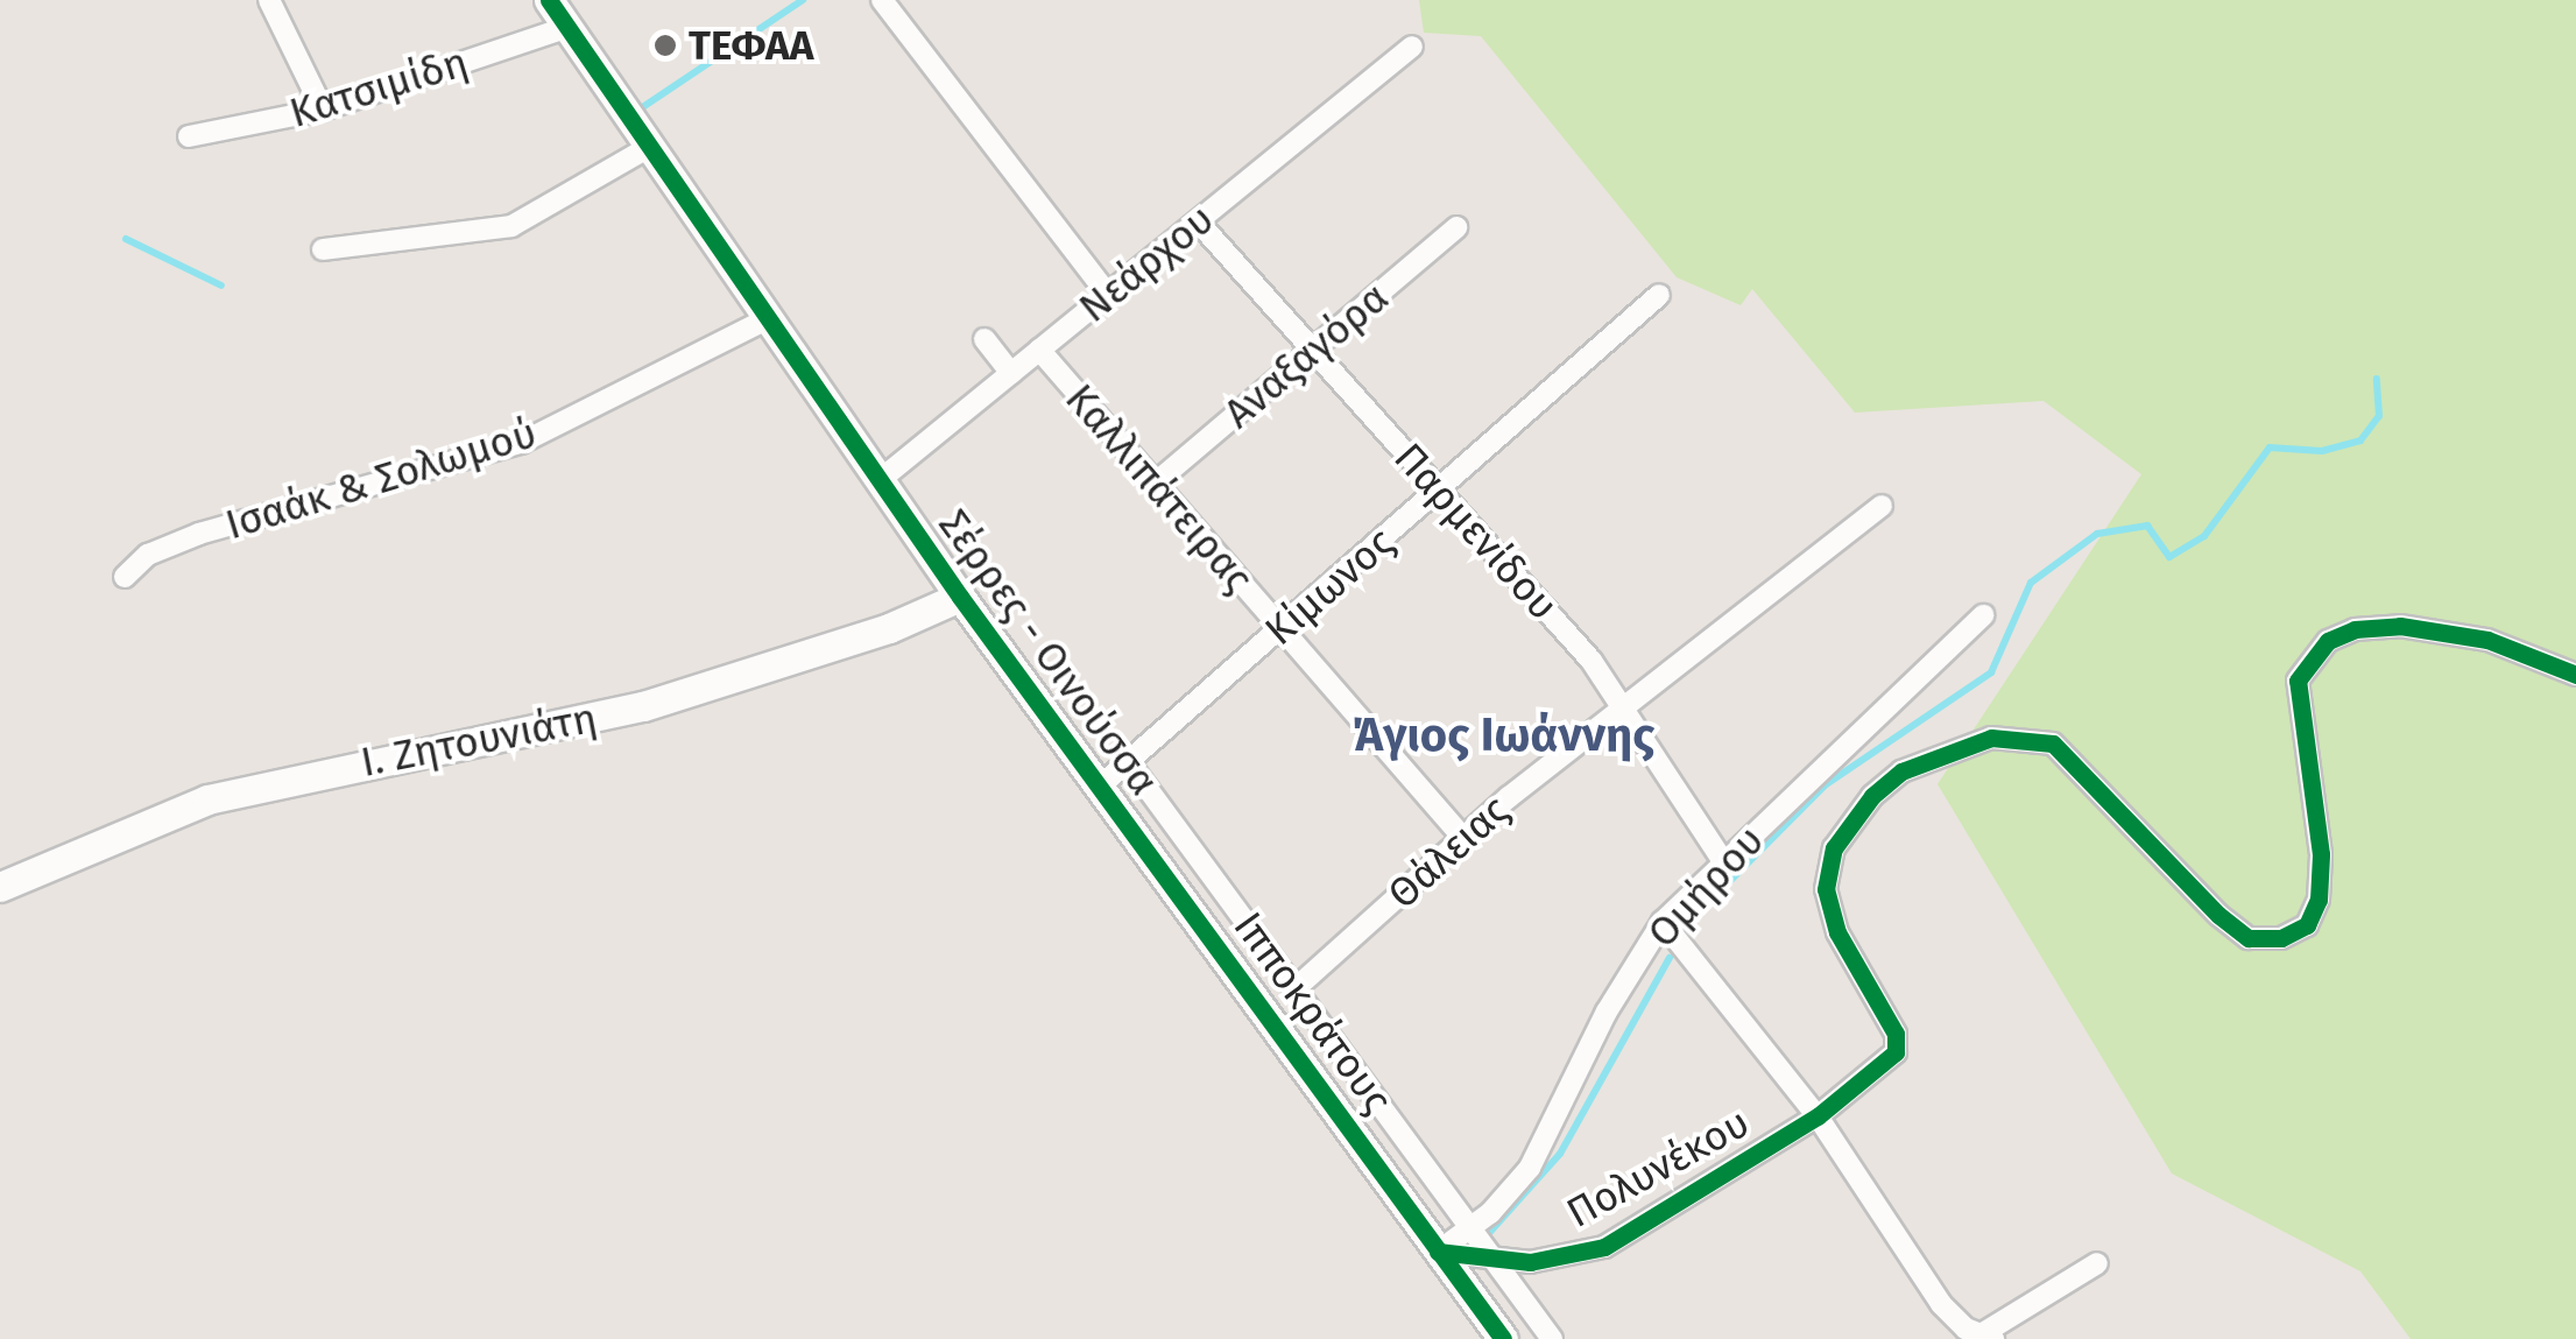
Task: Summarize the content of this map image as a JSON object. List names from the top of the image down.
{
  "streets": {
    "street": [
      "Κατσιμίδη",
      "Νεάρχου",
      "Αναξαγόρα",
      "Ισαάκ & Σολωμού",
      "Καλλιπάτειρας",
      "Παρμενίδου",
      "Κίμωνος",
      "Σέρρες - Οινούσσα",
      "Ι. Ζητουνιάτη",
      "Θάλειας",
      "Ομήρου",
      "Ιπποκράτους",
      "Πολυνέκου"
    ]
  },
  "crossings": [
    ["Κατσιμίδη", "Σέρρες - Οινούσσα"],
    ["Νεάρχου", "Καλλιπάτειρας"],
    ["Νεάρχου", "Παρμενίδου"],
    ["Νεάρχου", "Σέρρες - Οινούσσα"],
    ["Αναξαγόρα", "Καλλιπάτειρας"],
    ["Αναξαγόρα", "Παρμενίδου"],
    ["Ισαάκ & Σολωμού", "Σέρρες - Οινούσσα"],
    ["Καλλιπάτειρας", "Κίμωνος"],
    ["Καλλιπάτειρας", "Θάλειας"],
    ["Παρμενίδου", "Κίμωνος"],
    ["Παρμενίδου", "Θάλειας"],
    ["Παρμενίδου", "Ομήρου"],
    ["Κίμωνος", "Σέρρες - Οινούσσα"],
    ["Κίμωνος", "Ιπποκράτους"],
    ["Σέρρες - Οινούσσα", "Ι. Ζητουνιάτη"],
    ["Σέρρες - Οινούσσα", "Ομήρου"],
    ["Σέρρες - Οινούσσα", "Πολυνέκου"],
    ["Θάλειας", "Ιπποκράτους"],
    ["Ομήρου", "Ιπποκράτους"],
    ["Ομήρου", "Πολυνέκου"],
    ["Ιπποκράτους", "Πολυνέκου"]
  ],
  "districts": ["Άγιος Ιωάννης"],
  "places": ["ΤΕΦΑΑ"]
}
